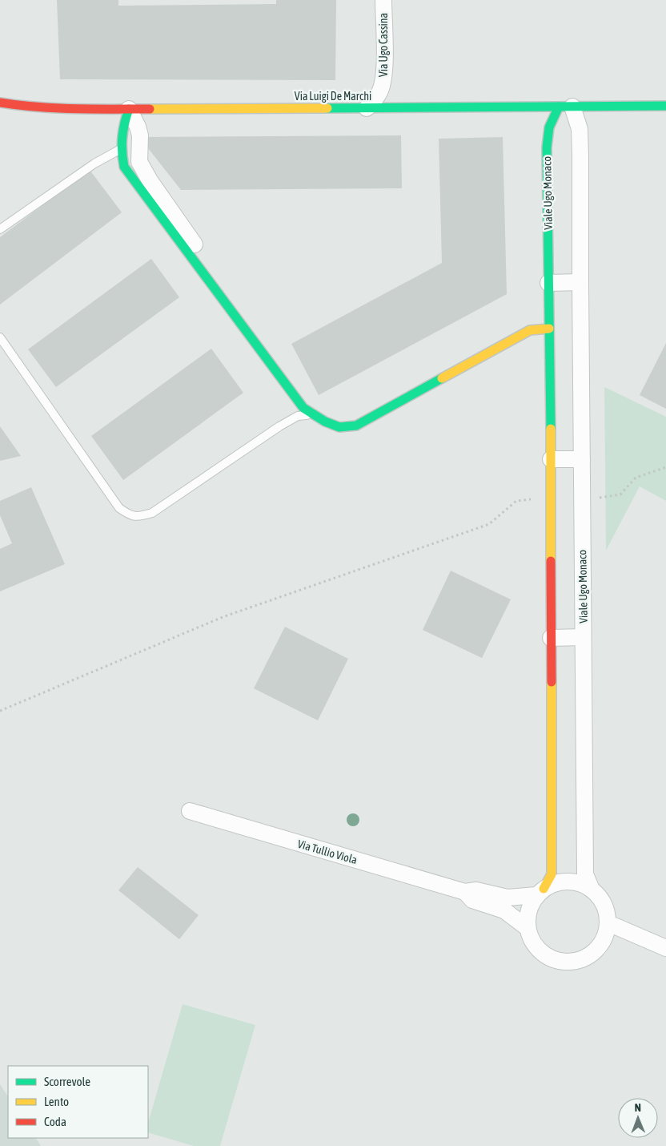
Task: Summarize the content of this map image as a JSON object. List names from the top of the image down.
{
  "streets": {
    "street": [
      "Via Ugo Cassina",
      "Via Luigi De Marchi",
      "Viale Ugo Monaco",
      "Via Tullio Viola"
    ]
  },
  "crossings": [
    ["Via Ugo Cassina", "Via Luigi De Marchi"],
    ["Via Luigi De Marchi", "Viale Ugo Monaco"],
    ["Viale Ugo Monaco", "Via Tullio Viola"]
  ],
  "legend": ["Scorrevole", "Lento", "Coda"],
  "north": "top"
}
